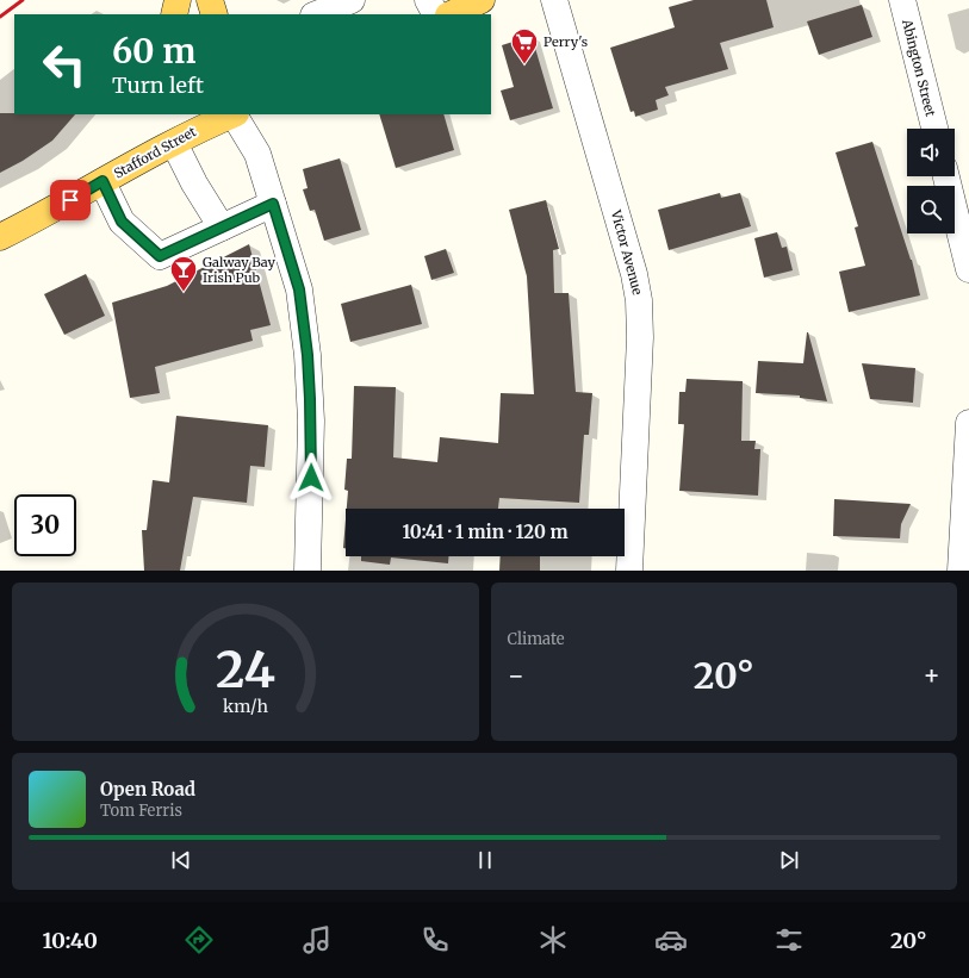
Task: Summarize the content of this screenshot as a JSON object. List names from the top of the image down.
{
  "streets": {
    "main road": ["Stafford Street"],
    "street": ["Abington Street", "Victor Avenue"]
  },
  "places": {
    "supermarket": ["Perry's"],
    "bar": ["Galway Bay Irish Pub"]
  },
  "page": {
    "turn": ["60 m", "Turn left"],
    "limit": "30",
    "trip": "10:41 · 1 min · 120 m",
    "tile": "Climate",
    "heat": ["−", "20°", "+"],
    "song": ["Open Road", "Tom Ferris"],
    "tabs": ["10:40", "20°"],
    "gauge": ["24", "km/h"]
  }
}
